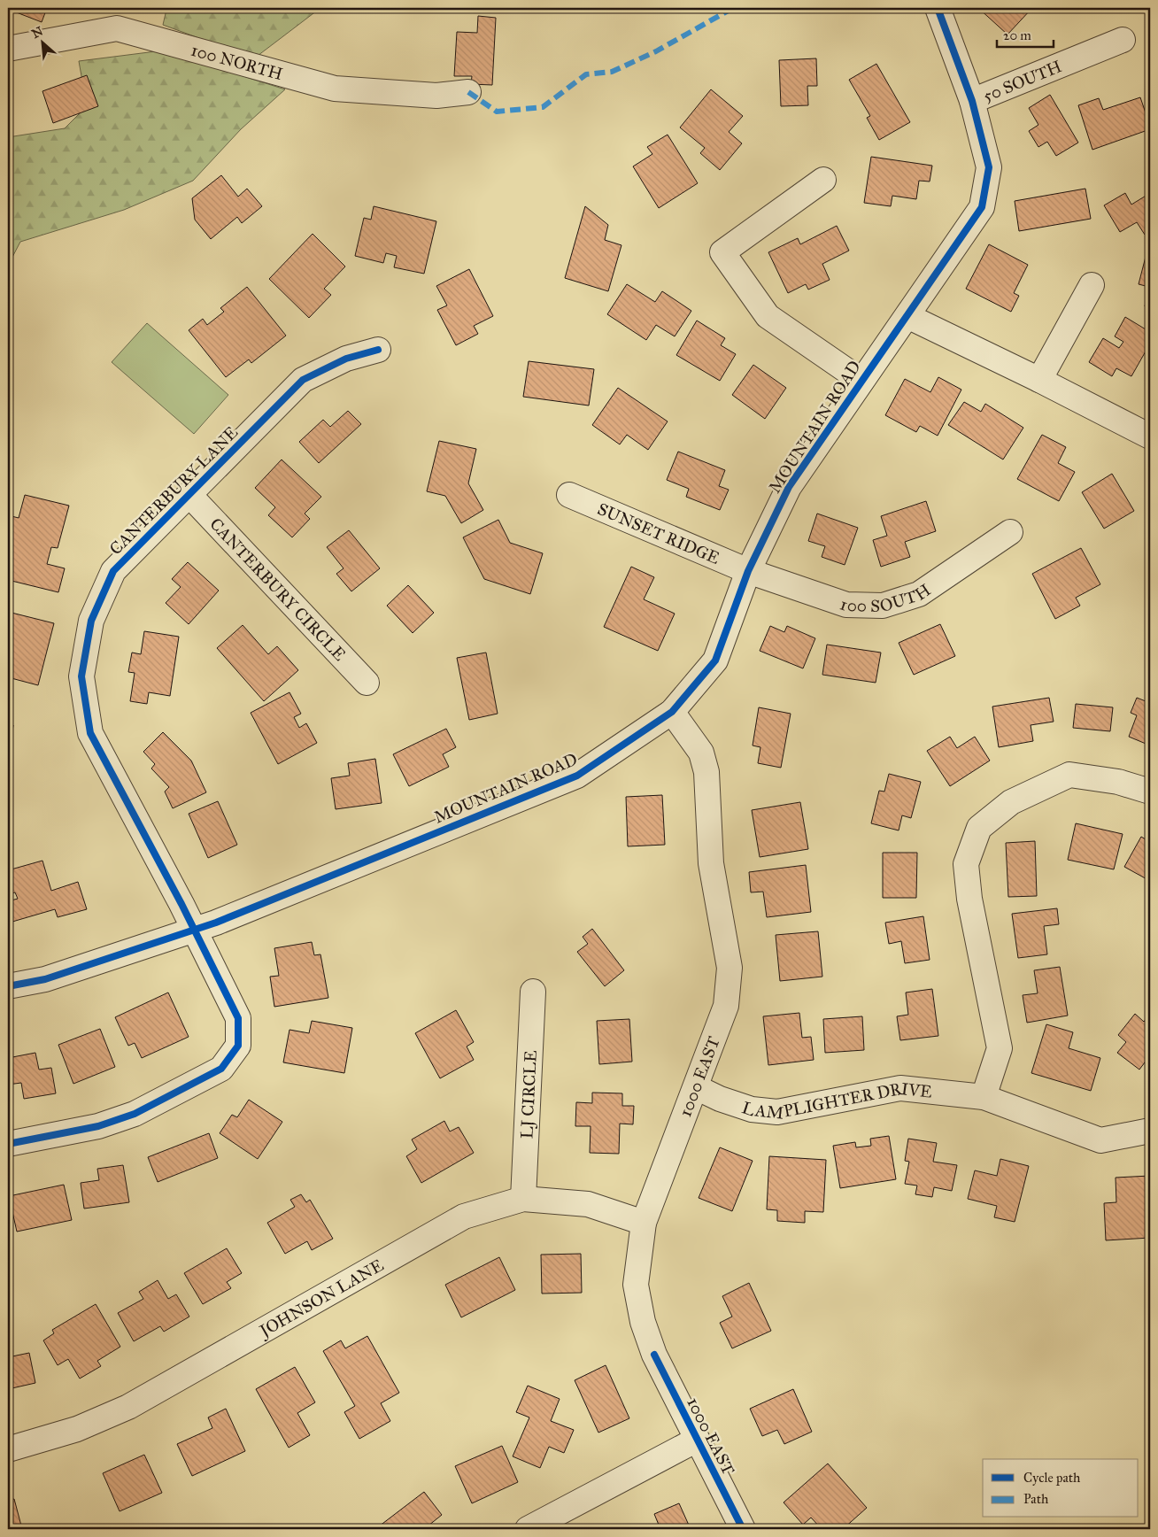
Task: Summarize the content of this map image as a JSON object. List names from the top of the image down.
{
  "streets": {
    "street": [
      "100 NORTH",
      "50 SOUTH",
      "MOUNTAIN ROAD",
      "CANTERBURY LANE",
      "SUNSET RIDGE",
      "CANTERBURY CIRCLE",
      "100 SOUTH",
      "1000 EAST",
      "LJ CIRCLE",
      "LAMPLIGHTER DRIVE",
      "JOHNSON LANE"
    ]
  },
  "crossings": [
    ["50 SOUTH", "MOUNTAIN ROAD"],
    ["MOUNTAIN ROAD", "CANTERBURY LANE"],
    ["MOUNTAIN ROAD", "SUNSET RIDGE"],
    ["MOUNTAIN ROAD", "100 SOUTH"],
    ["MOUNTAIN ROAD", "1000 EAST"],
    ["CANTERBURY LANE", "CANTERBURY CIRCLE"],
    ["SUNSET RIDGE", "100 SOUTH"],
    ["1000 EAST", "LAMPLIGHTER DRIVE"],
    ["1000 EAST", "JOHNSON LANE"],
    ["LJ CIRCLE", "JOHNSON LANE"]
  ],
  "legend": ["Cycle path", "Path"],
  "scale_bar": "20 m",
  "north": "top left"
}
